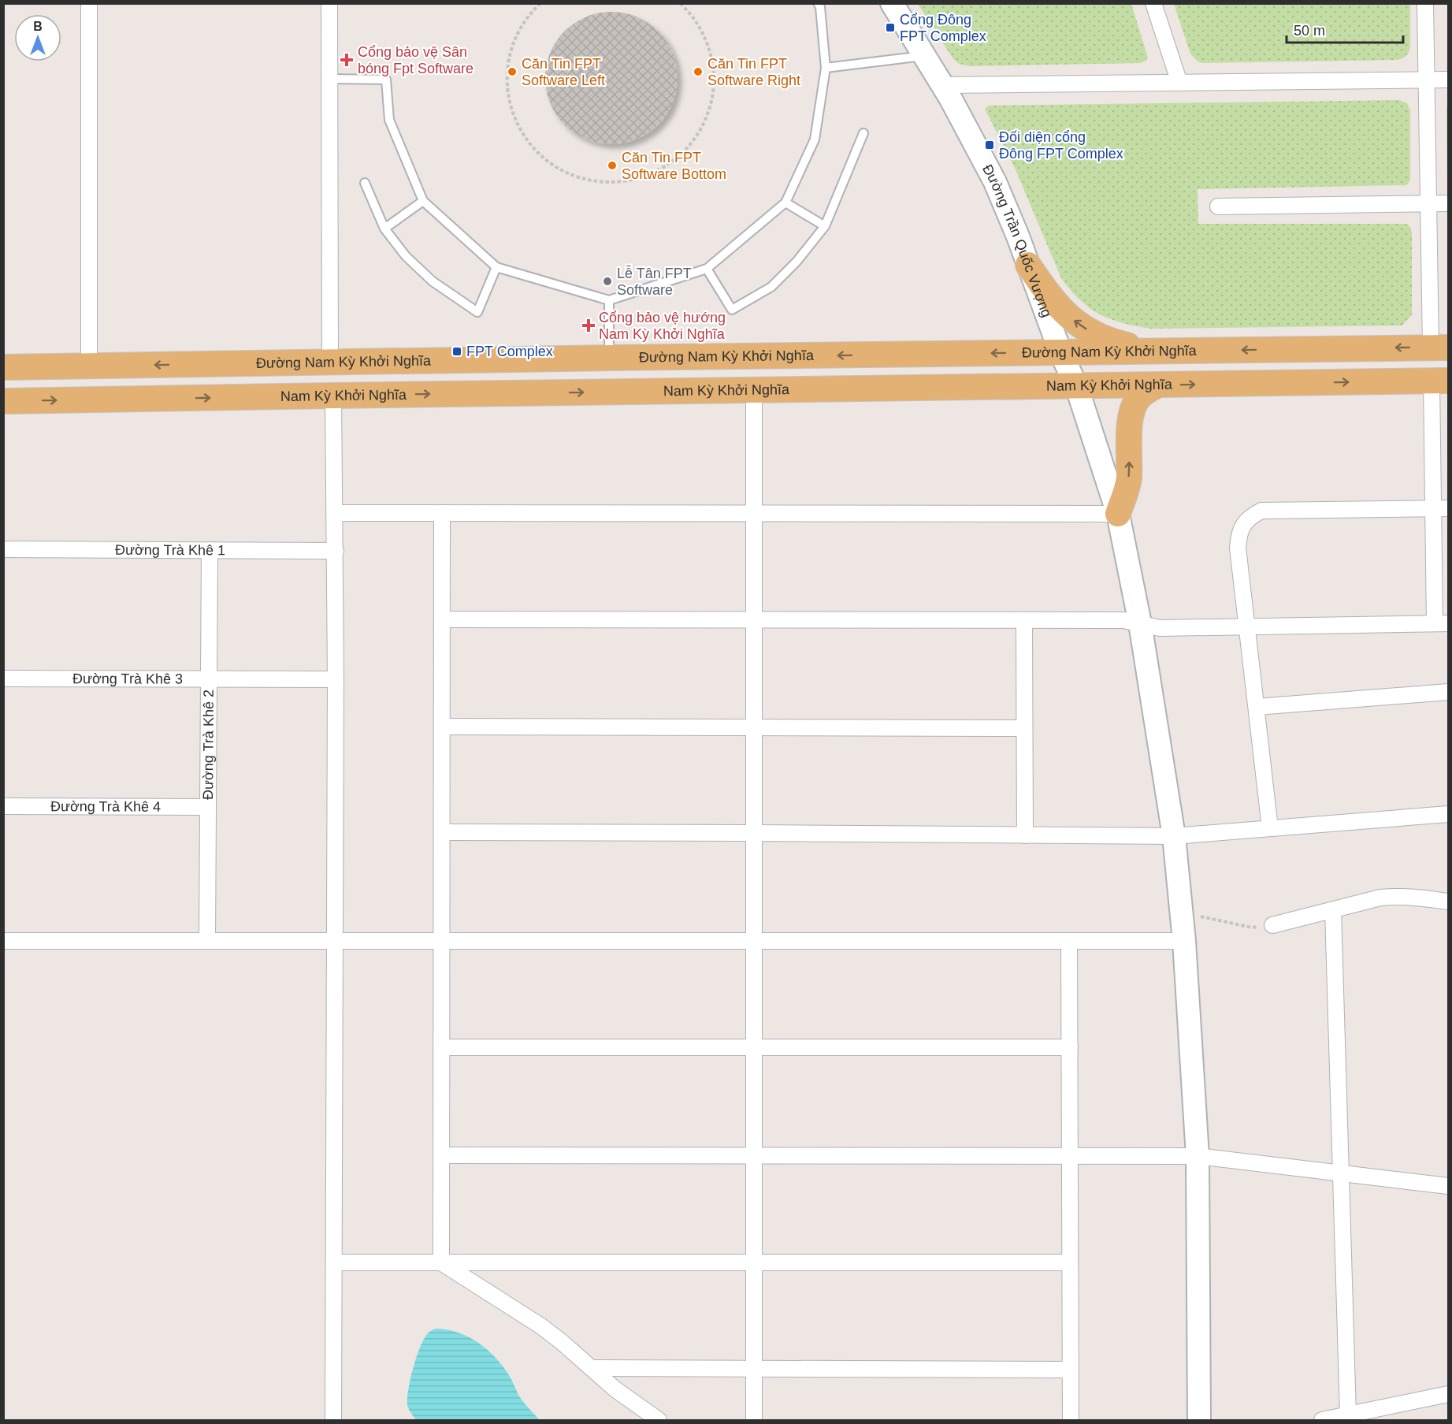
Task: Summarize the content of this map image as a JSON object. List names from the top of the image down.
{
  "streets": {
    "main road": ["Đường Nam Kỳ Khởi Nghĩa", "Nam Kỳ Khởi Nghĩa"],
    "street": [
      "Đường Trần Quốc Vượng",
      "Đường Trà Khê 1",
      "Đường Trà Khê 3",
      "Đường Trà Khê 2",
      "Đường Trà Khê 4"
    ]
  },
  "crossings": [
    ["Đường Trần Quốc Vượng", "Đường Nam Kỳ Khởi Nghĩa"],
    ["Đường Trần Quốc Vượng", "Nam Kỳ Khởi Nghĩa"],
    ["Đường Trà Khê 1", "Đường Trà Khê 2"],
    ["Đường Trà Khê 3", "Đường Trà Khê 2"],
    ["Đường Trà Khê 2", "Đường Trà Khê 4"]
  ],
  "one_way": ["Đường Nam Kỳ Khởi Nghĩa", "Nam Kỳ Khởi Nghĩa"],
  "places": {
    "transit": ["Cổng Đông FPT Complex", "Đối diện cổng Đông FPT Complex", "FPT Complex"],
    "health": ["Cổng bảo vệ Sân bóng Fpt Software", "Cổng bảo vệ hướng Nam Kỳ Khởi Nghĩa"],
    "other": [
      "Căn Tin FPT Software Left",
      "Căn Tin FPT Software Right",
      "Căn Tin FPT Software Bottom",
      "Lễ Tân FPT Software"
    ]
  },
  "scale_bar": "50 m",
  "north": "top"
}
